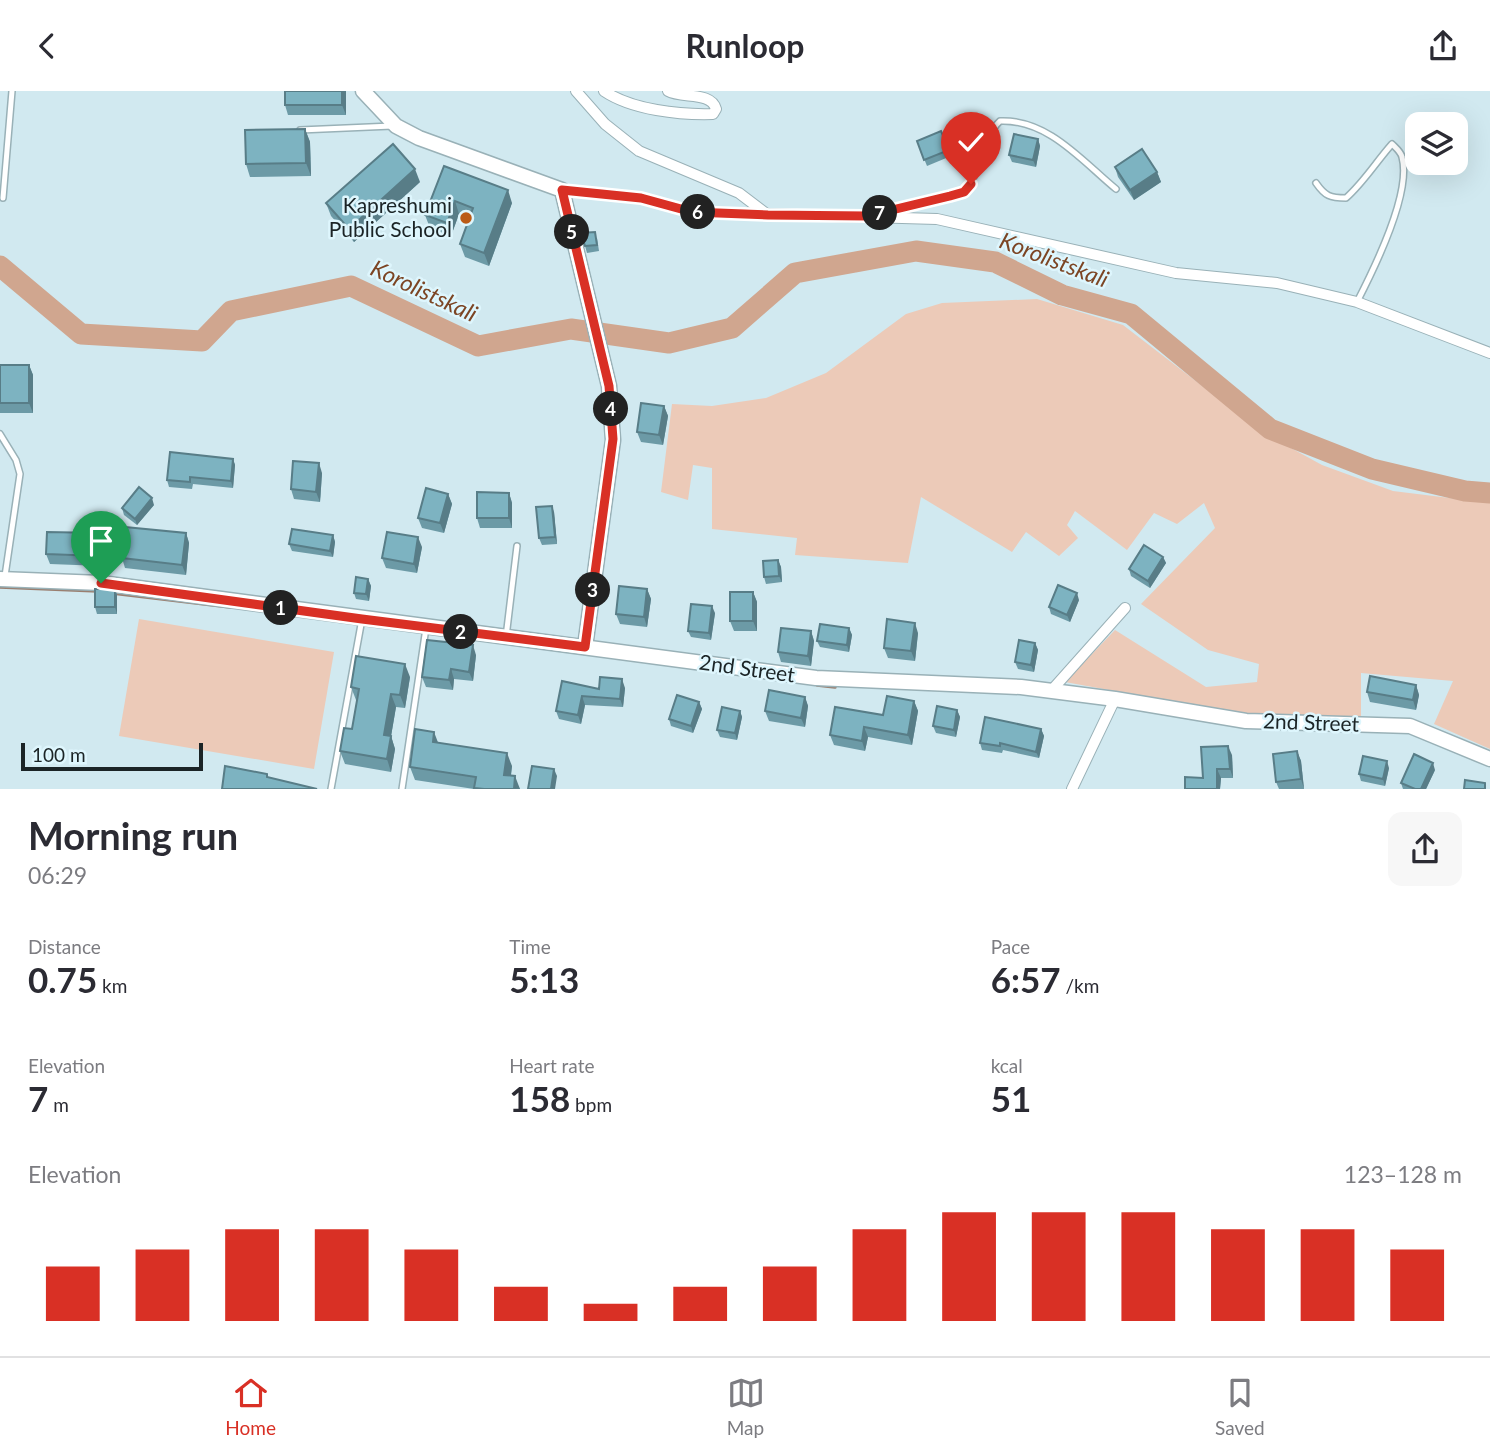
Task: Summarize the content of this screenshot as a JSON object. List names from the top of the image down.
{
  "streets": {
    "street": ["2nd Street"]
  },
  "water": ["Korolistskali"],
  "places": ["Kapreshumi Public School"],
  "scale_bar": "100 m",
  "page": {
    "header": "Runloop",
    "pins": [
      "6",
      "7",
      "5",
      "4",
      "3",
      "1",
      "2"
    ],
    "scale": "100 m",
    "heading": ["Morning run", "06:29"],
    "stats": [
      ["Distance", "0.75 km"],
      ["Time", "5:13"],
      ["Pace", "6:57 /km"],
      ["Elevation", "7 m"],
      ["Heart rate", "158 bpm"],
      ["kcal", "51"]
    ],
    "chart": ["Elevation", "123–128 m"],
    "tabs": ["Home", "Map", "Saved"]
  }
}
